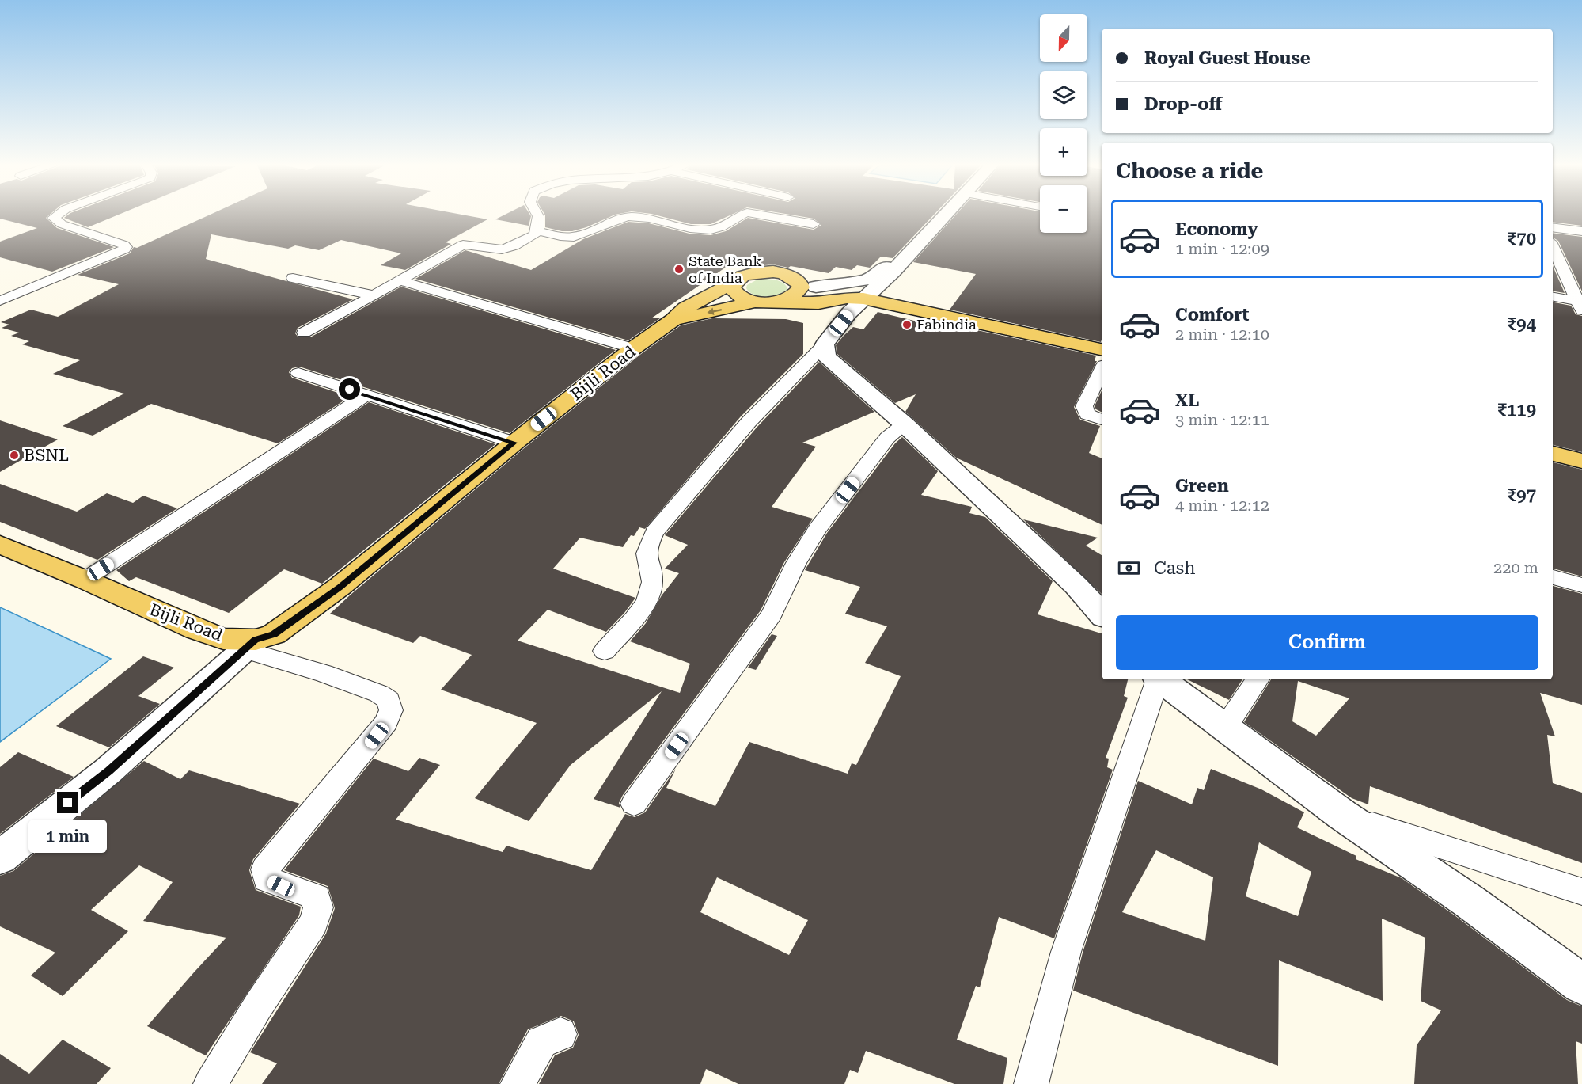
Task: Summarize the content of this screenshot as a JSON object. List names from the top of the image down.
{
  "streets": {
    "main road": ["Bijli Road"]
  },
  "places": ["State Bank of India", "Fabindia", "BSNL"],
  "north": "bottom",
  "page": {
    "map_buttons": ["+", "−"],
    "banner": ["Royal Guest House", "Drop-off"],
    "heading": "Choose a ride",
    "list": [
      {
        "name": "Economy",
        "note": "1 min · 12:09",
        "value": "₹70"
      },
      {
        "name": "Comfort",
        "note": "2 min · 12:10",
        "value": "₹94"
      },
      {
        "name": "XL",
        "note": "3 min · 12:11",
        "value": "₹119"
      },
      {
        "name": "Green",
        "note": "4 min · 12:12",
        "value": "₹97"
      }
    ],
    "pay": ["Cash", "220 m"],
    "buttons": "Confirm",
    "bubble": "1 min"
  }
}
